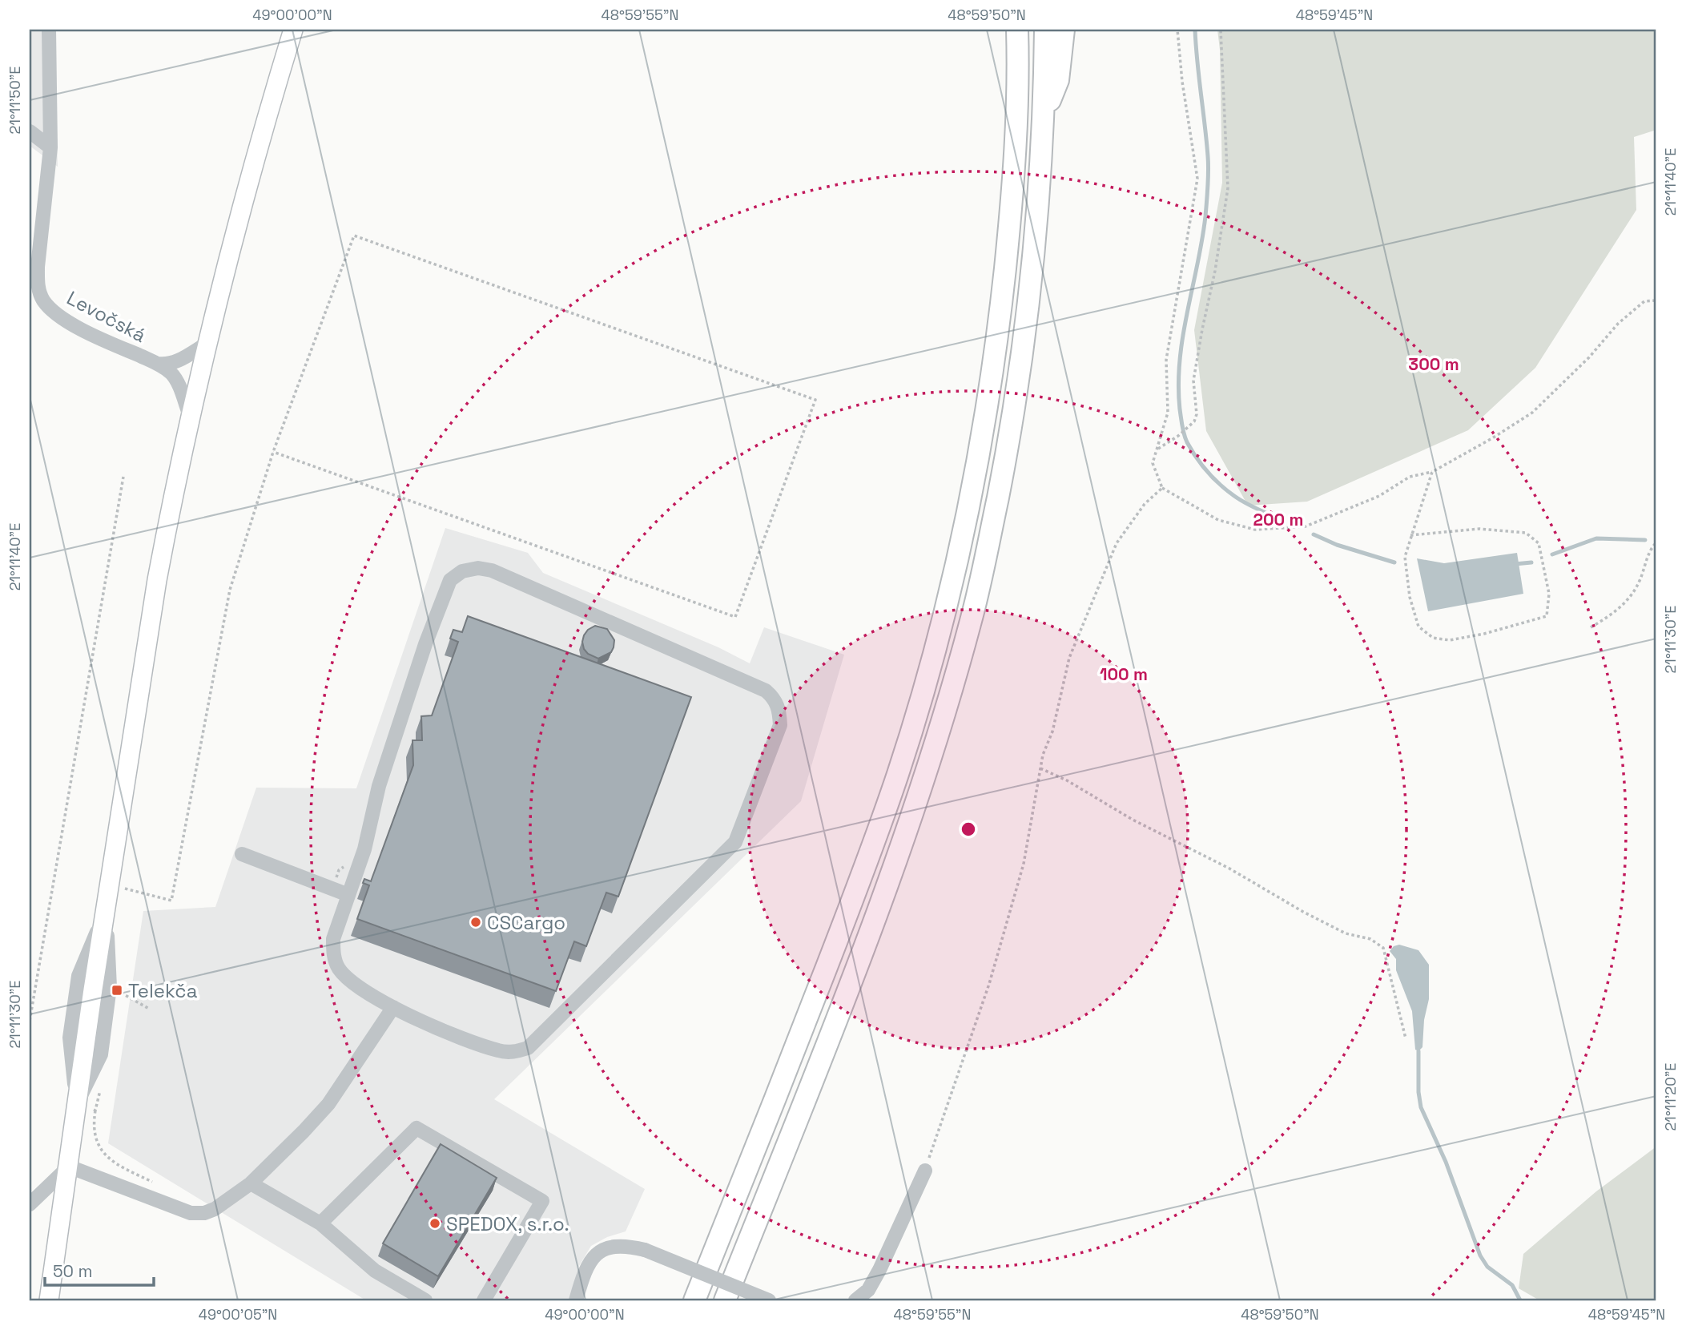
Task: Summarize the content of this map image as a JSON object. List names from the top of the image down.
{
  "streets": {
    "street": ["Levočská"]
  },
  "places": {
    "other": ["CSCargo", "SPEDOX, s.r.o."],
    "transit": ["Telekča"]
  },
  "scale_bar": "50 m",
  "coordinates": [
    "49°00'00\"N",
    "48°59'55\"N",
    "48°59'50\"N",
    "48°59'45\"N",
    "21°11'50\"E",
    "21°11'40\"E",
    "21°11'30\"E",
    "21°11'20\"E",
    "49°00'05\"N"
  ],
  "rings": ["300 m", "200 m", "100 m"]
}
